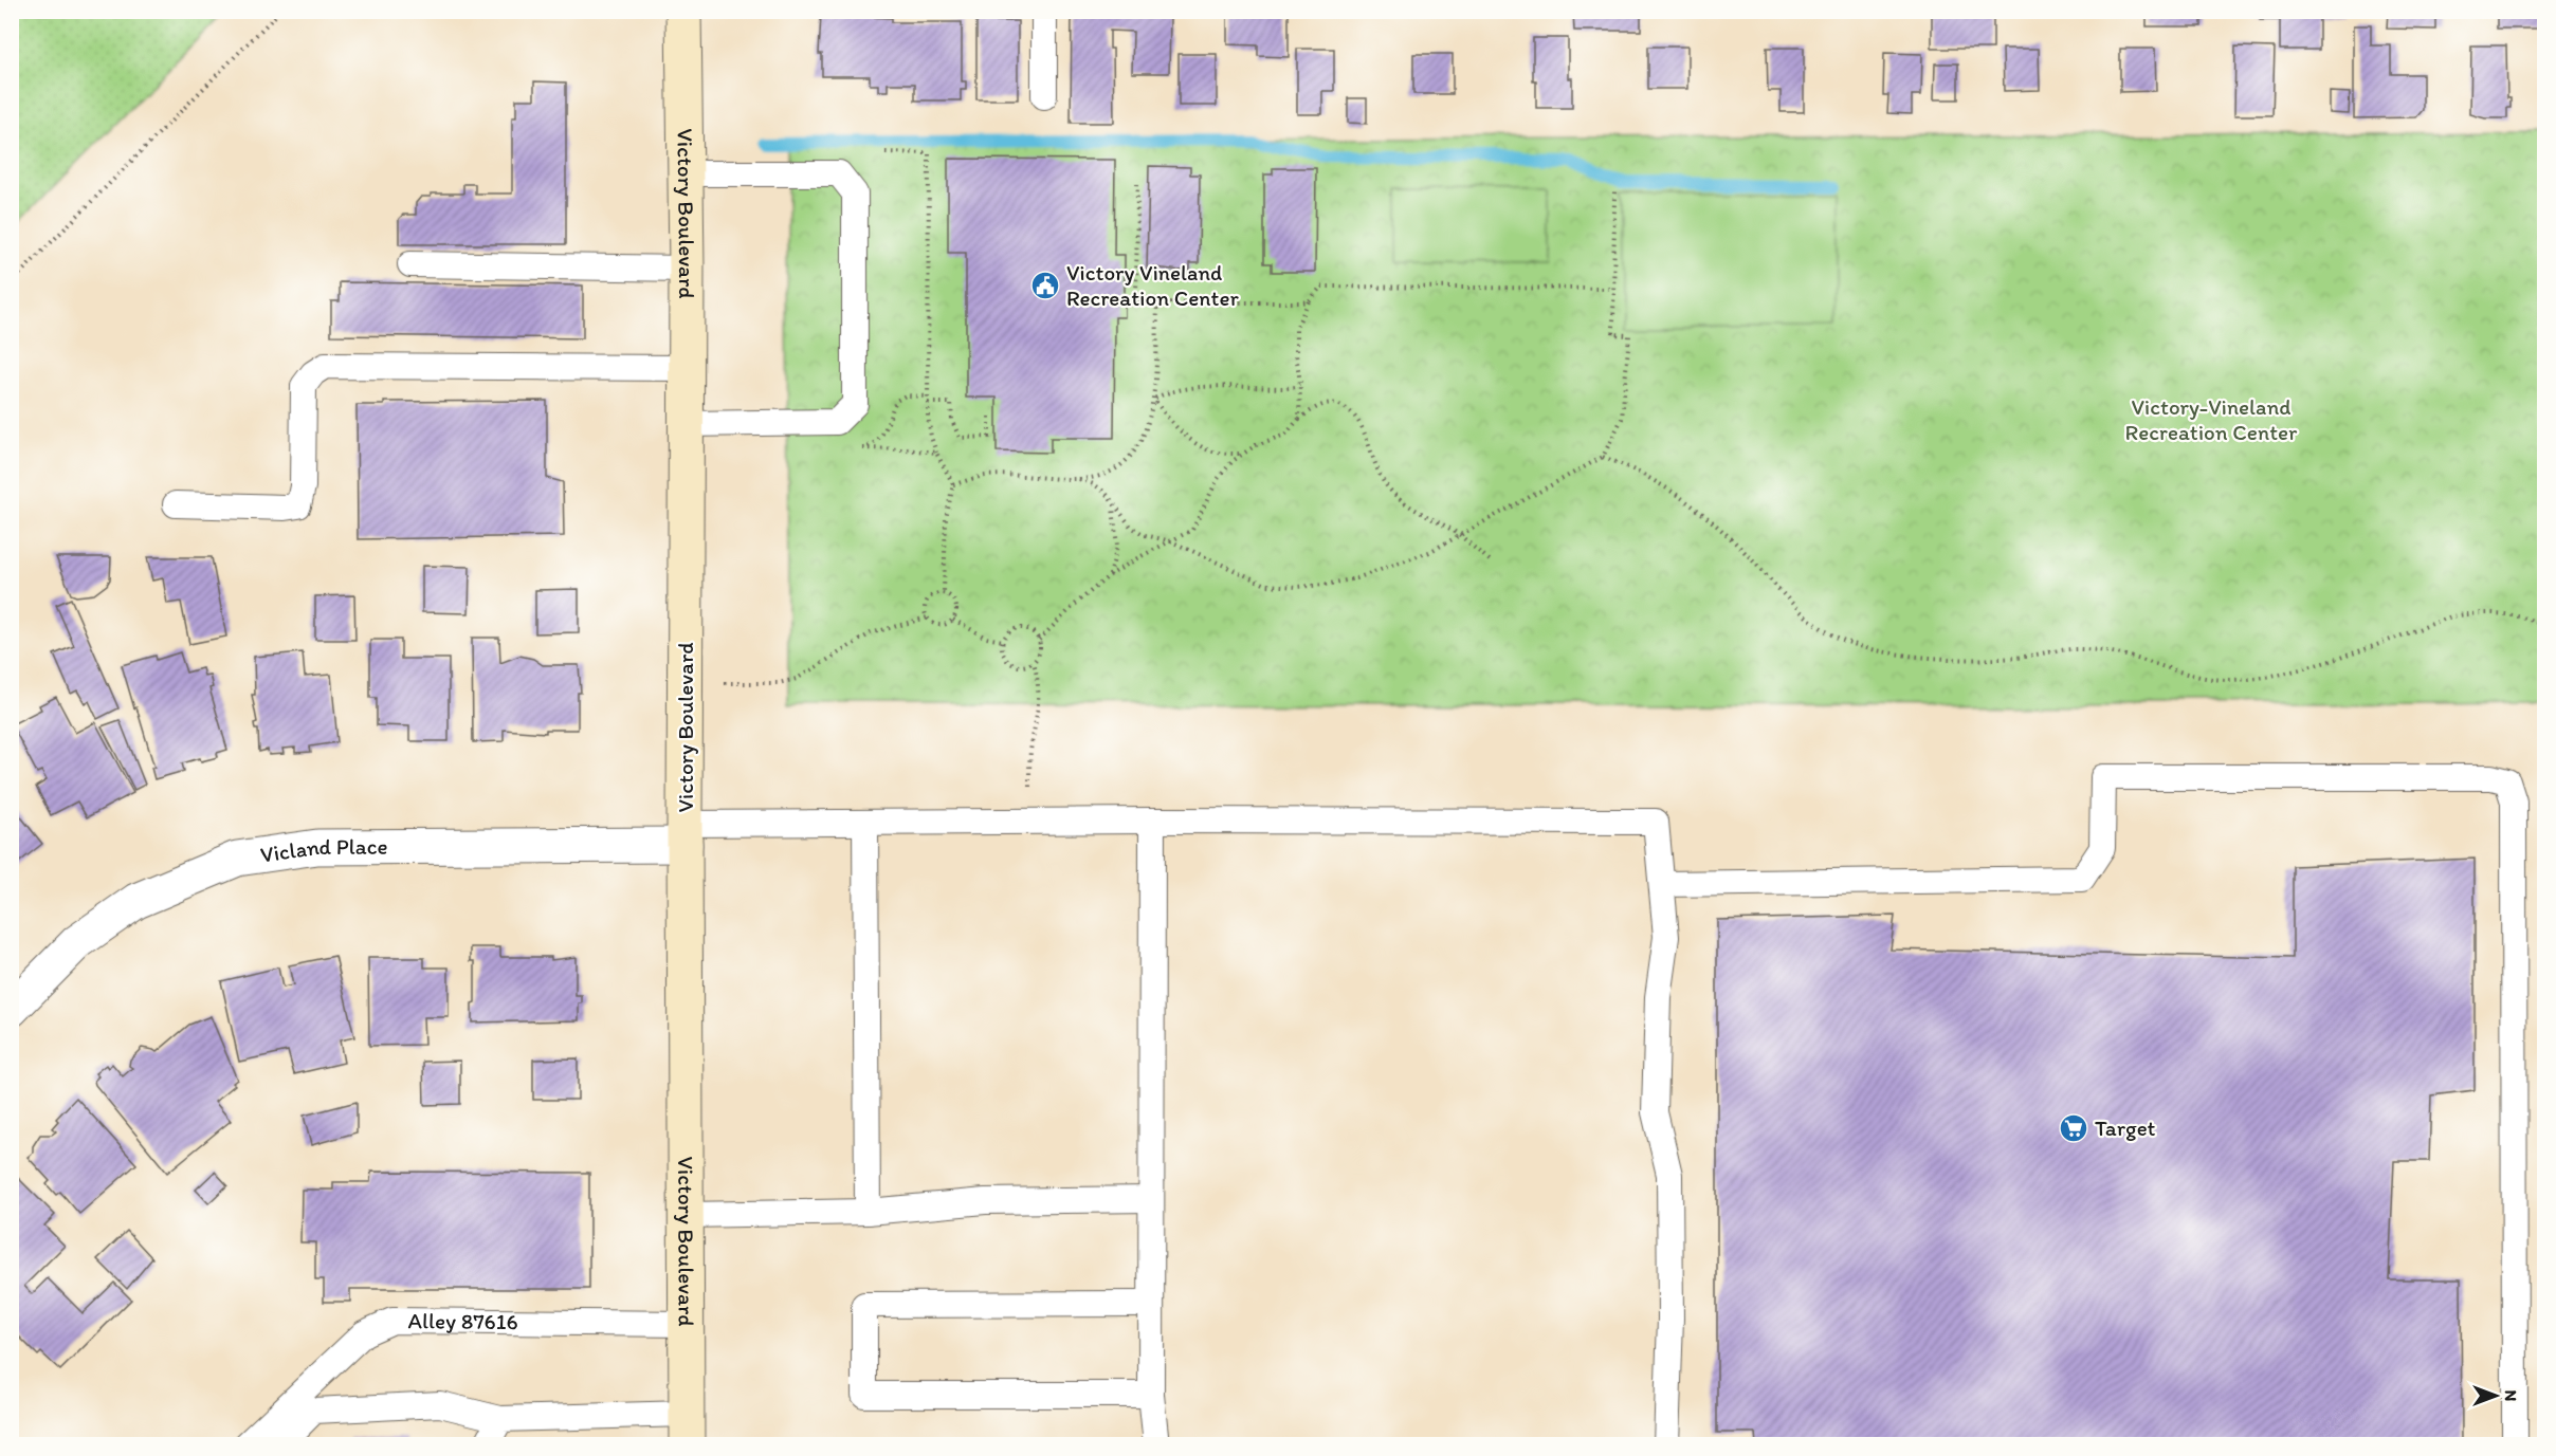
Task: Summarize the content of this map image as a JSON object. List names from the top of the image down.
{
  "streets": {
    "main road": ["Victory Boulevard"],
    "street": ["Vicland Place"],
    "lane": ["Alley 87616"]
  },
  "crossings": [
    ["Victory Boulevard", "Vicland Place"],
    ["Victory Boulevard", "Alley 87616"]
  ],
  "parks": ["Victory-Vineland Recreation Center"],
  "places": {
    "public building": ["Victory Vineland Recreation Center"],
    "supermarket": ["Target"]
  },
  "north": "right"
}
